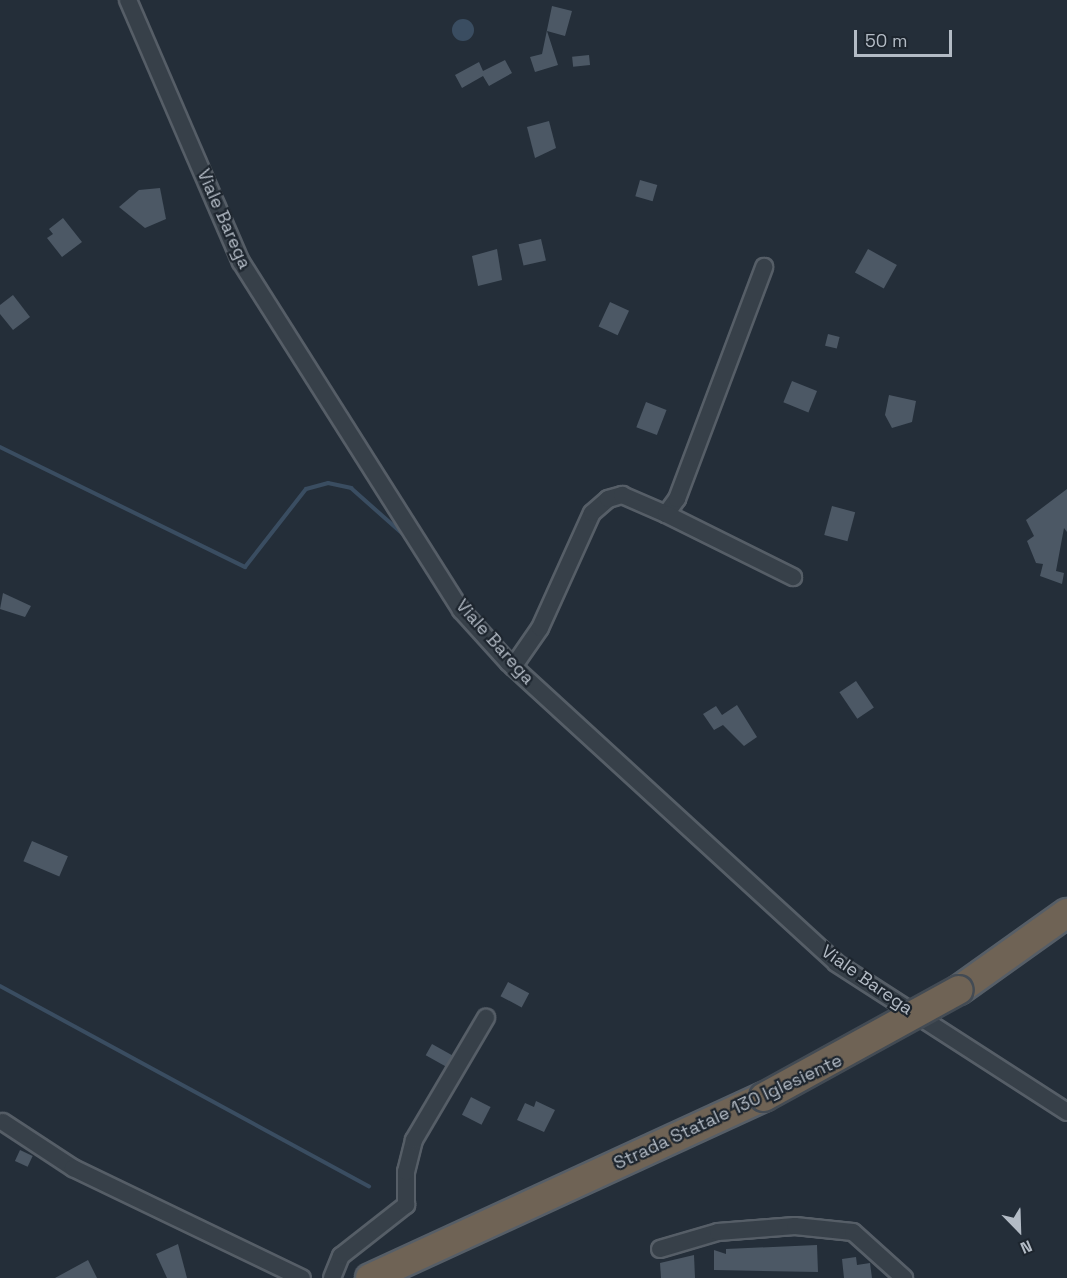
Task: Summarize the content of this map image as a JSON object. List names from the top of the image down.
{
  "streets": {
    "highway": ["Strada Statale 130 Iglesiente"],
    "street": ["Viale Barega"]
  },
  "scale_bar": "50 m",
  "north": "bottom right"
}
